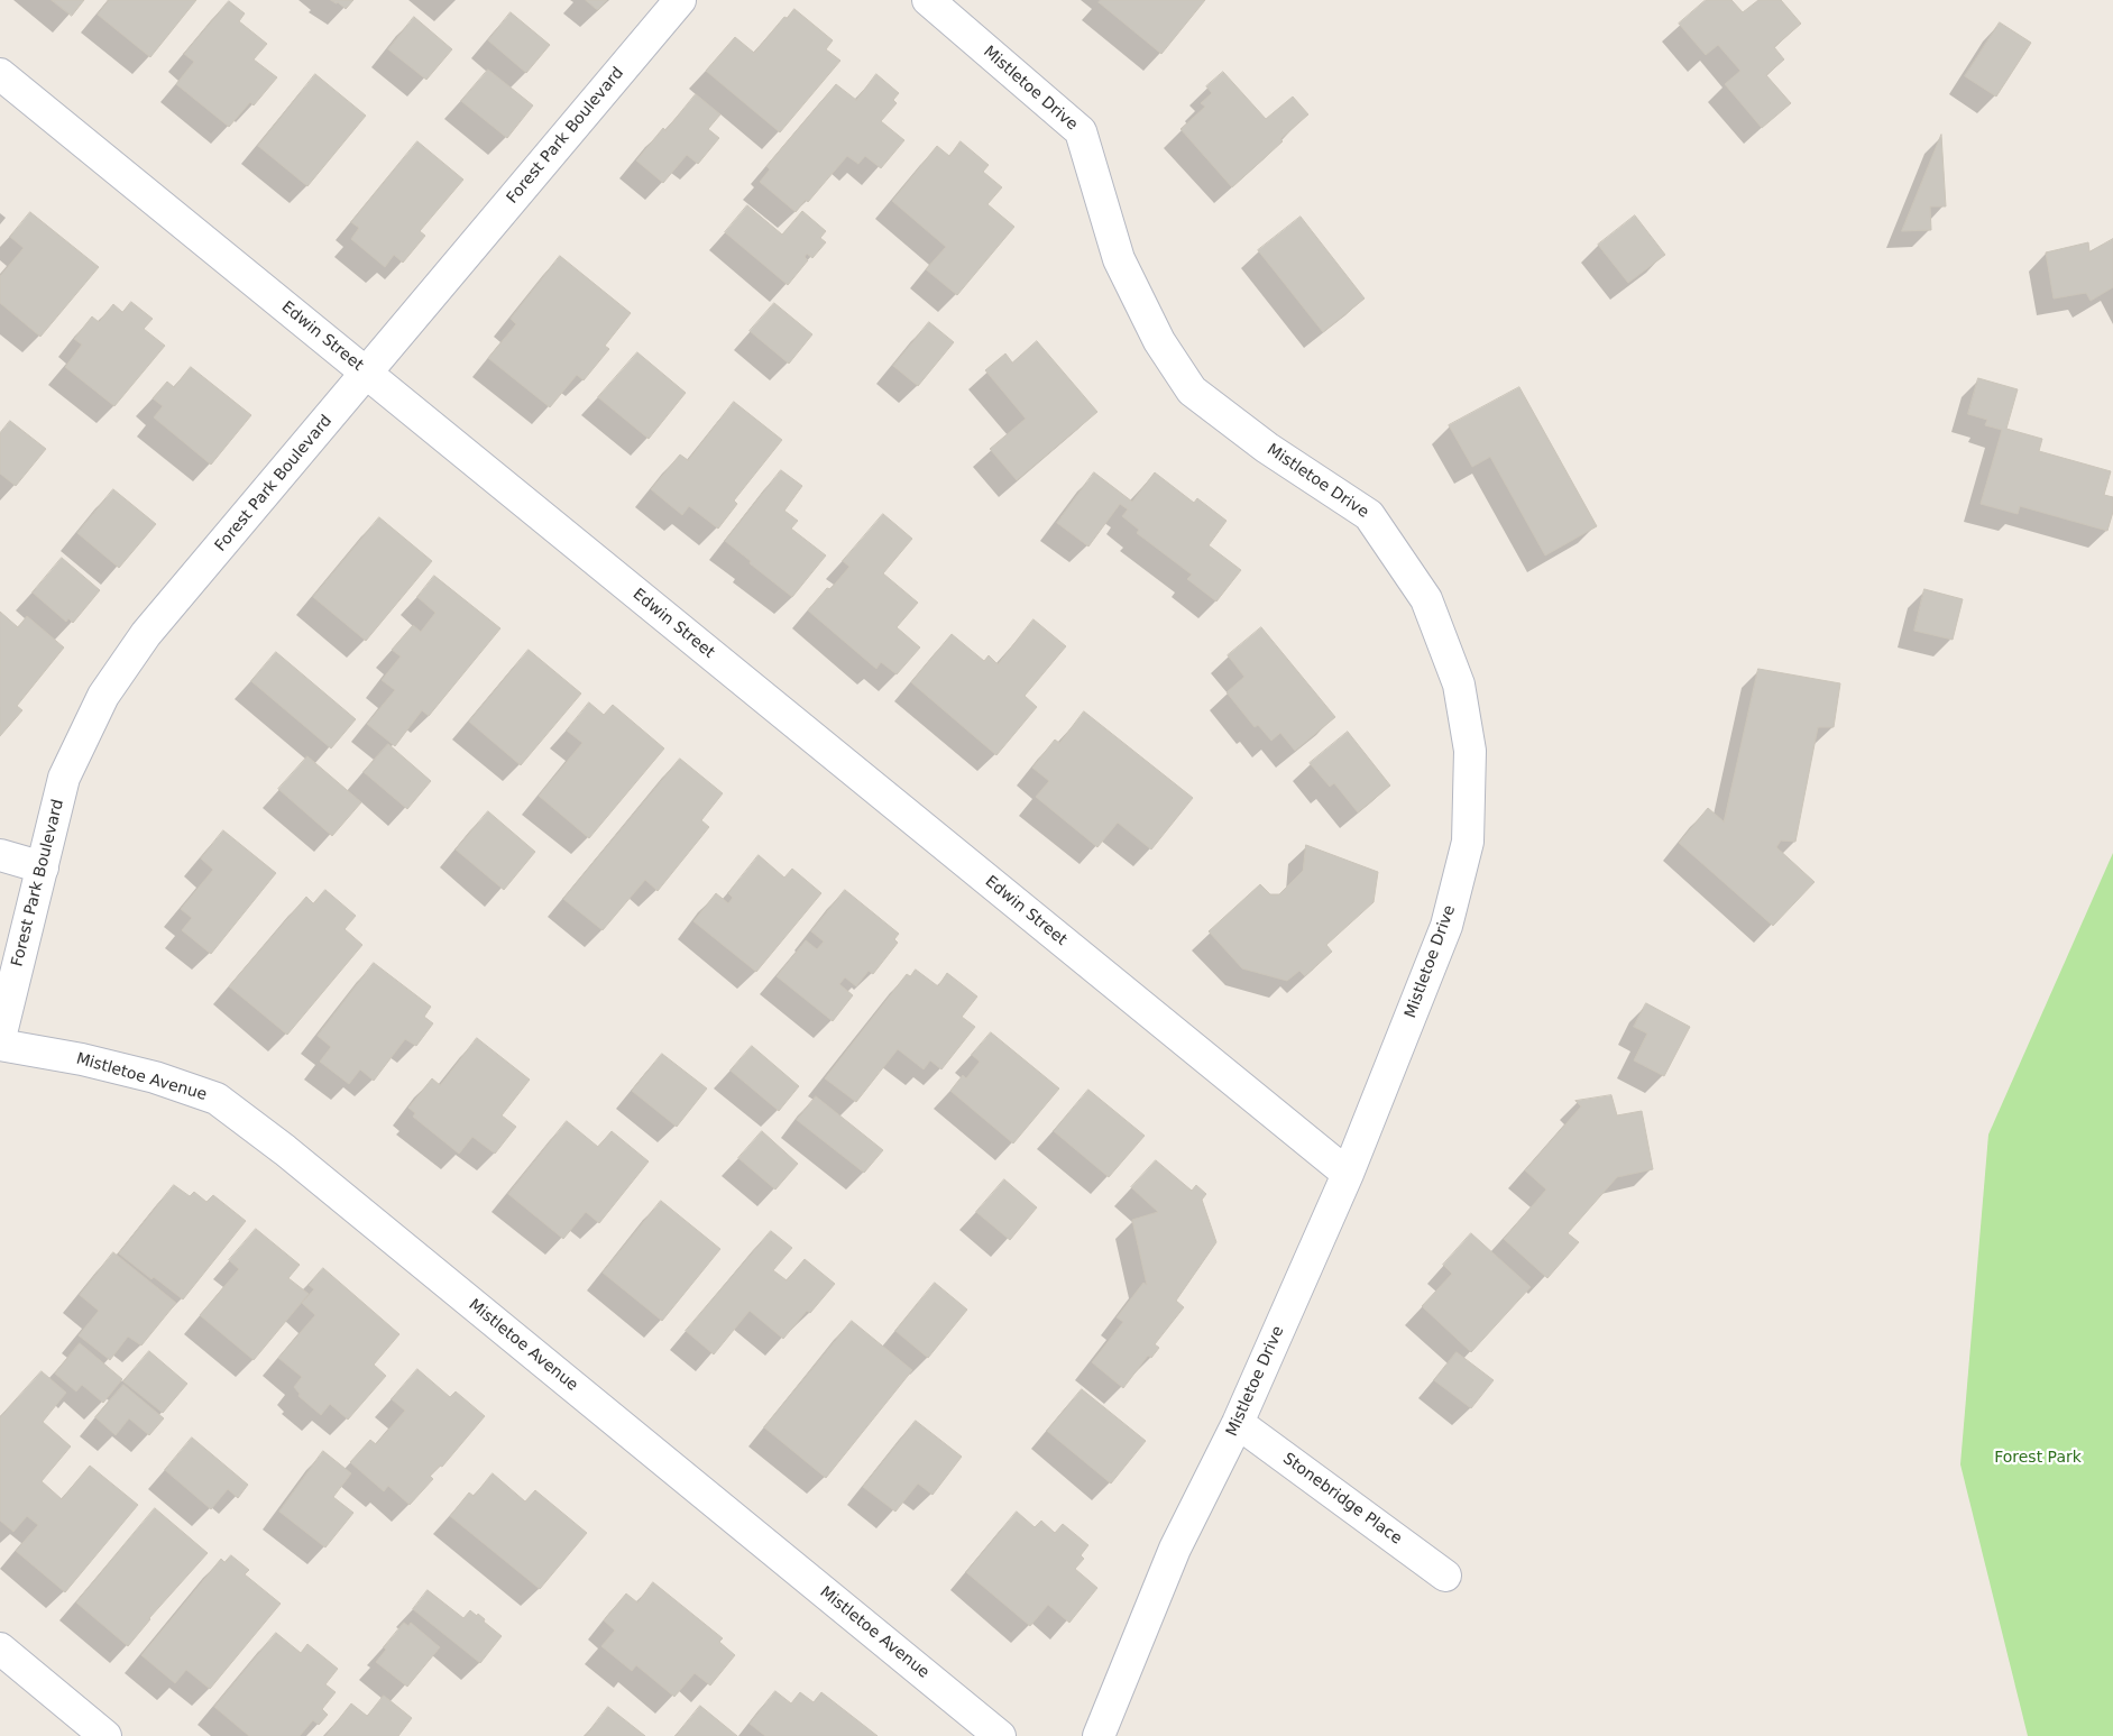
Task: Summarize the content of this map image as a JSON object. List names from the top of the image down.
{
  "streets": {
    "street": [
      "Mistletoe Drive",
      "Forest Park Boulevard",
      "Edwin Street",
      "Mistletoe Avenue",
      "Stonebridge Place"
    ]
  },
  "crossings": [
    ["Mistletoe Drive", "Edwin Street"],
    ["Mistletoe Drive", "Stonebridge Place"],
    ["Forest Park Boulevard", "Edwin Street"]
  ],
  "parks": ["Forest Park"]
}
